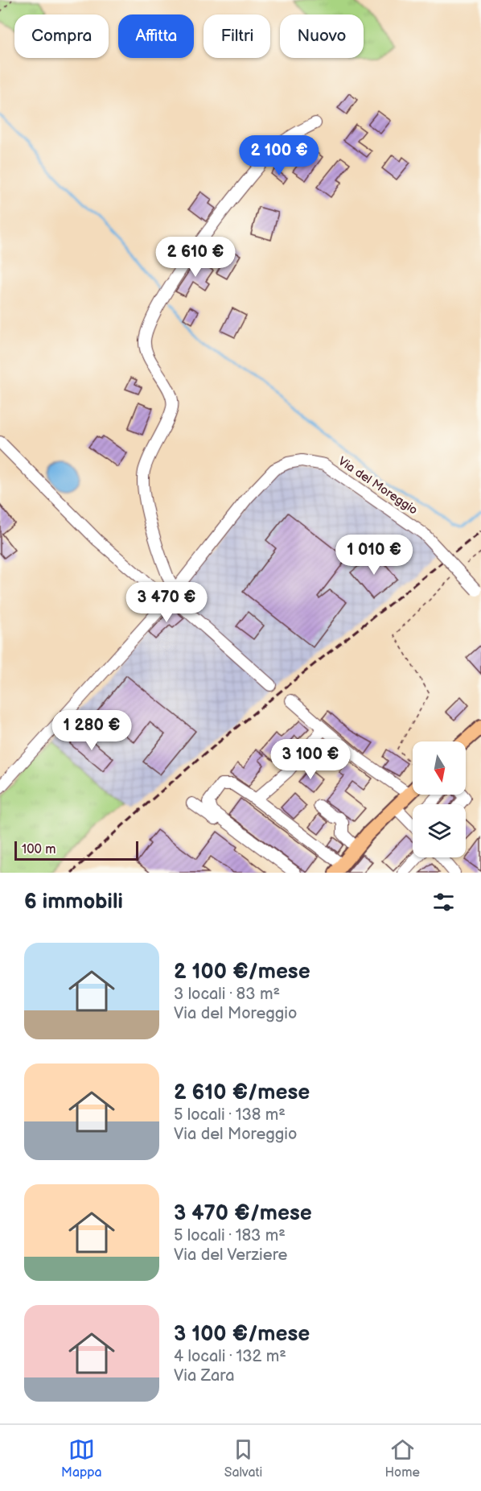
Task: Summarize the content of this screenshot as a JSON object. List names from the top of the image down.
{
  "streets": {
    "street": ["Via del Moreggio"]
  },
  "scale_bar": "100 m",
  "north": "bottom",
  "page": {
    "chip": [
      "Compra",
      "Affitta",
      "Filtri",
      "Nuovo"
    ],
    "price": [
      "2 100 €",
      "2 610 €",
      "1 010 €",
      "3 470 €",
      "1 280 €",
      "3 100 €"
    ],
    "scale": "100 m",
    "heading": "6 immobili",
    "list": [
      {
        "name": "2 100 €/mese",
        "note": "3 locali · 83 m² · Via del Moreggio"
      },
      {
        "name": "2 610 €/mese",
        "note": "5 locali · 138 m² · Via del Moreggio"
      },
      {
        "name": "3 470 €/mese",
        "note": "5 locali · 183 m² · Via del Verziere"
      },
      {
        "name": "3 100 €/mese",
        "note": "4 locali · 132 m² · Via Zara"
      }
    ],
    "tabs": ["Mappa", "Salvati", "Home"]
  }
}
